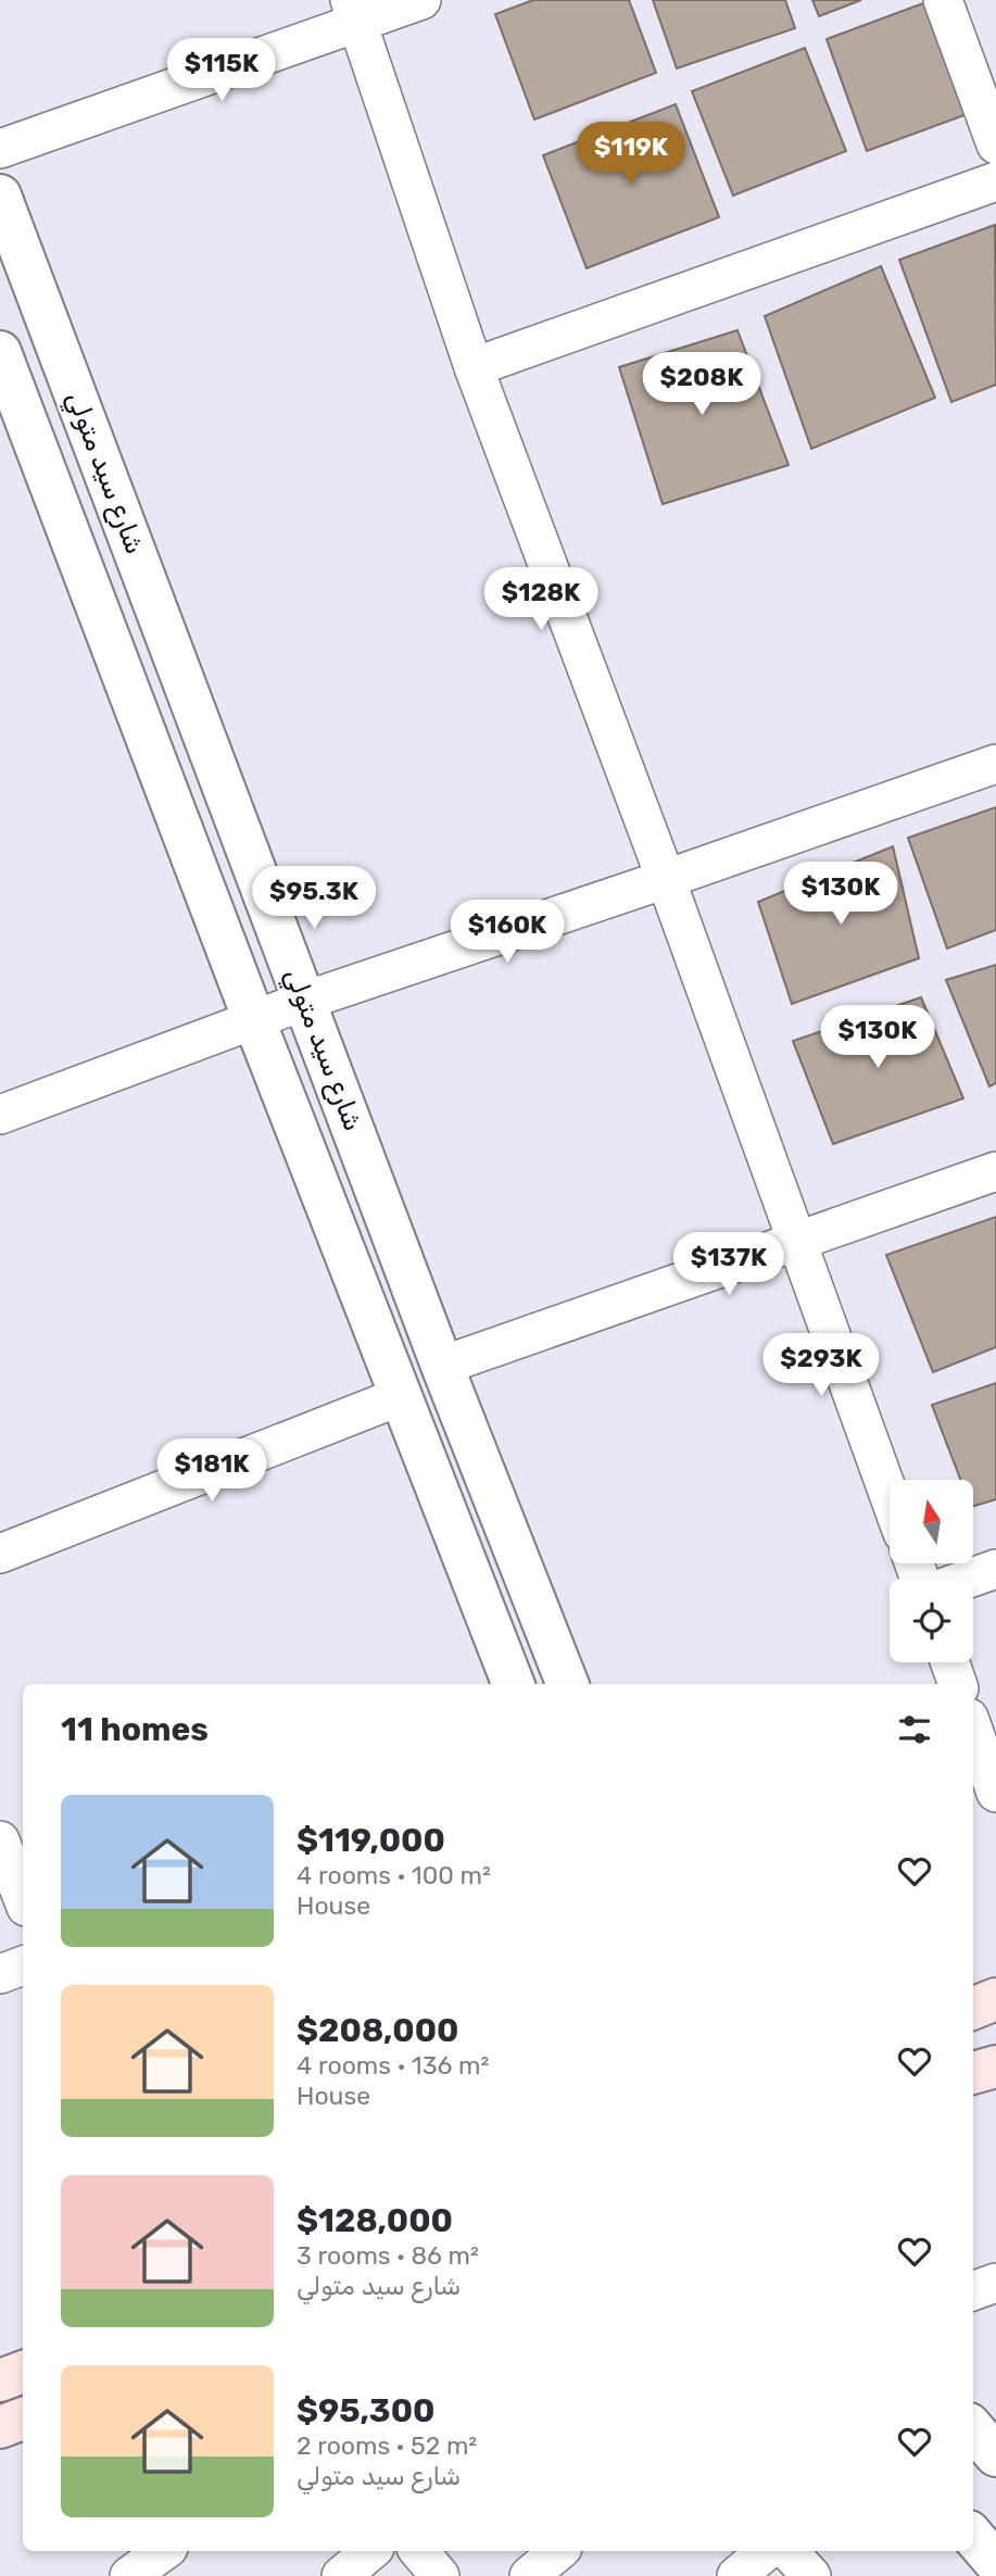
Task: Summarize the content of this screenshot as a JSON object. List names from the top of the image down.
{
  "streets": {
    "street": ["شارع سيد متولي"]
  },
  "north": "top",
  "page": {
    "price": [
      "$115K",
      "$119K",
      "$208K",
      "$128K",
      "$130K",
      "$95.3K",
      "$160K",
      "$130K",
      "$137K",
      "$293K",
      "$181K"
    ],
    "heading": "11 homes",
    "list": [
      {
        "name": "$119,000",
        "note": "4 rooms · 100 m² · House"
      },
      {
        "name": "$208,000",
        "note": "4 rooms · 136 m² · House"
      },
      {
        "name": "$128,000",
        "note": "3 rooms · 86 m² · شارع سيد متولي"
      },
      {
        "name": "$95,300",
        "note": "2 rooms · 52 m² · شارع سيد متولي"
      }
    ]
  }
}
